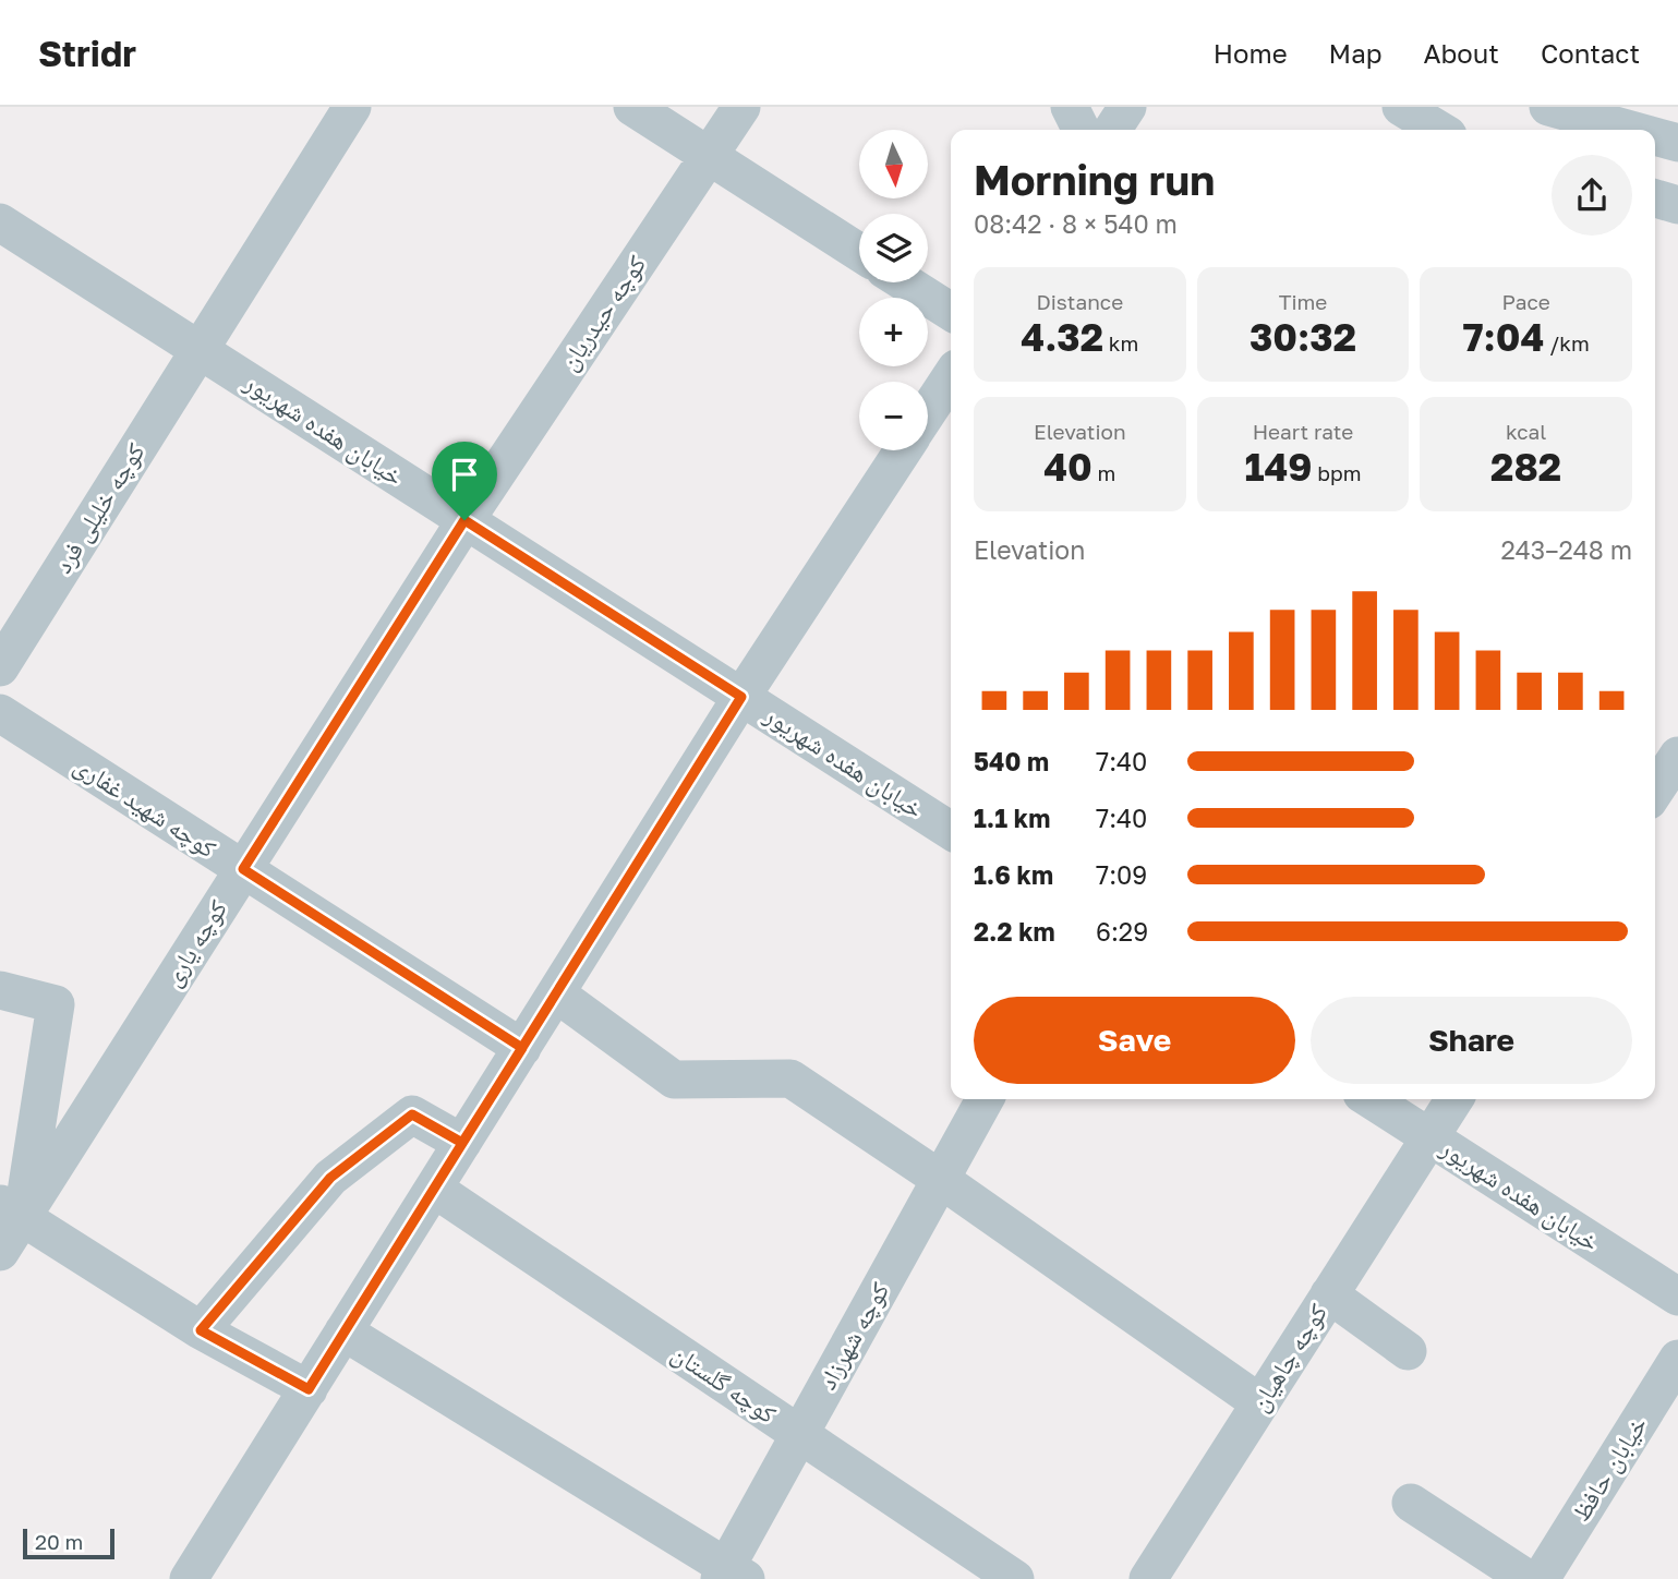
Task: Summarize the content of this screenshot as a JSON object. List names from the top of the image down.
{
  "streets": {
    "street": [
      "کوچه حیدریان",
      "خیابان هفده شهریور",
      "کوچه خلیلی فرد",
      "کوچه شهید غفاری",
      "کوچه یاری",
      "کوچه شهرزاد",
      "کوچه چاهیان",
      "کوچه گلستان",
      "خیابان حافظ"
    ]
  },
  "crossings": [
    ["کوچه حیدریان", "خیابان هفده شهریور"],
    ["کوچه حیدریان", "کوچه یاری"],
    ["خیابان هفده شهریور", "کوچه خلیلی فرد"],
    ["خیابان هفده شهریور", "کوچه یاری"],
    ["خیابان هفده شهریور", "کوچه چاهیان"],
    ["کوچه شهید غفاری", "کوچه یاری"],
    ["کوچه شهرزاد", "کوچه گلستان"]
  ],
  "scale_bar": "20 m",
  "north": "bottom",
  "page": {
    "header": "Stridr",
    "nav": [
      "Home",
      "Map",
      "About",
      "Contact"
    ],
    "map_buttons": ["+", "−"],
    "heading": ["Morning run", "08:42 · 8 × 540 m"],
    "stats": [
      ["Distance", "4.32 km"],
      ["Time", "30:32"],
      ["Pace", "7:04 /km"],
      ["Elevation", "40 m"],
      ["Heart rate", "149 bpm"],
      ["kcal", "282"]
    ],
    "chart": ["Elevation", "243–248 m"],
    "list": [
      {
        "name": "540 m",
        "note": "7:40"
      },
      {
        "name": "1.1 km",
        "note": "7:40"
      },
      {
        "name": "1.6 km",
        "note": "7:09"
      },
      {
        "name": "2.2 km",
        "note": "6:29"
      }
    ],
    "buttons": ["Save", "Share"],
    "scale": "20 m"
  }
}
